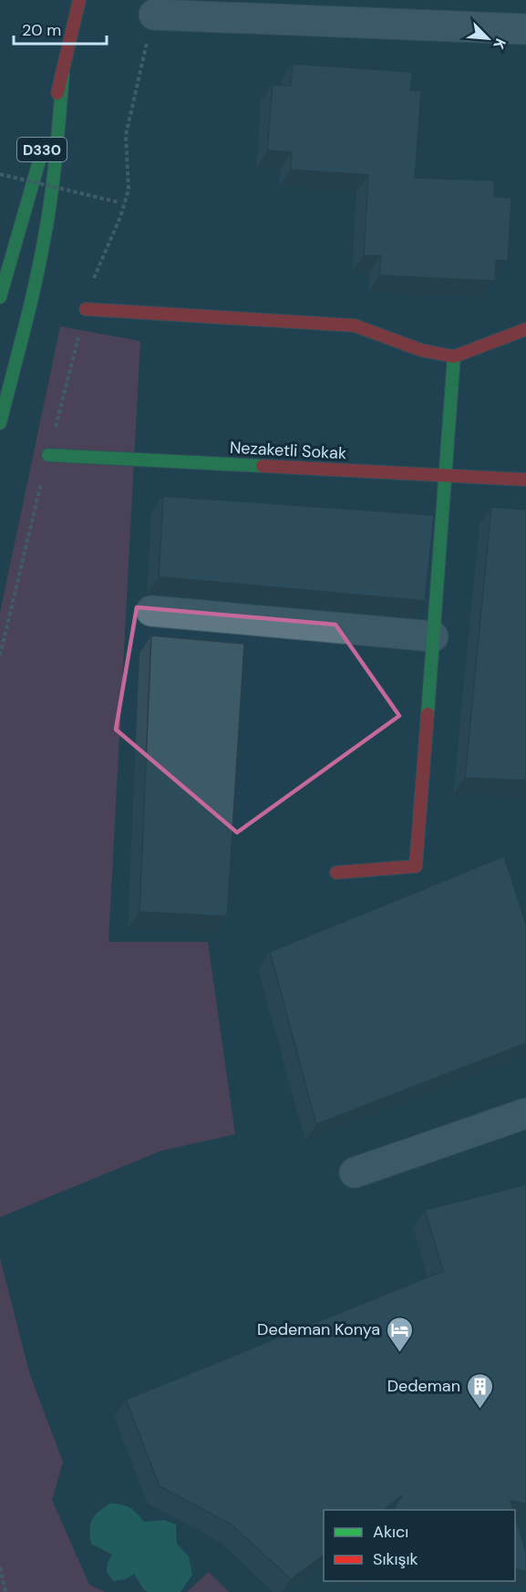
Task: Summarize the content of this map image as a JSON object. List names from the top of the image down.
{
  "streets": {
    "main road": ["D330", "Nezaketli Sokak"]
  },
  "places": {
    "hotel": ["Dedeman Konya"],
    "building": ["Dedeman"]
  },
  "legend": ["Akıcı", "Sıkışık"],
  "scale_bar": "20 m",
  "north": "bottom right"
}
